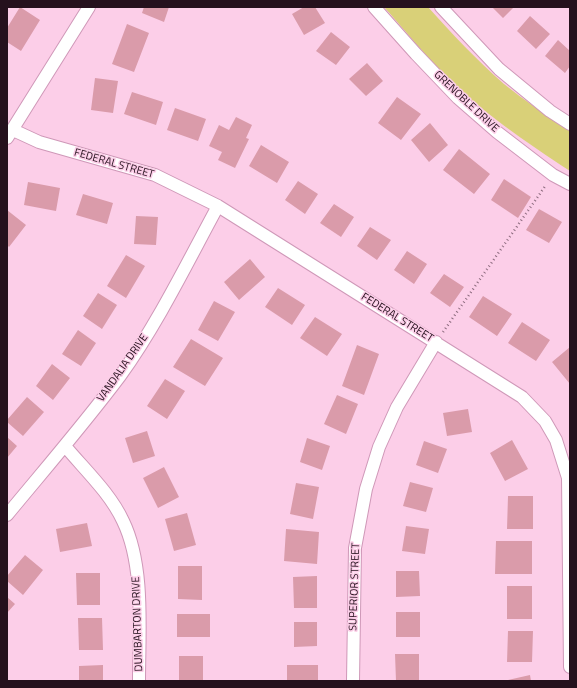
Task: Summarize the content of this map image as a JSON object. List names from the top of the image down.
{
  "streets": {
    "street": [
      "GRENOBLE DRIVE",
      "FEDERAL STREET",
      "VANDALIA DRIVE",
      "SUPERIOR STREET",
      "DUMBARTON DRIVE"
    ]
  },
  "crossings": [
    ["FEDERAL STREET", "VANDALIA DRIVE"],
    ["FEDERAL STREET", "SUPERIOR STREET"],
    ["VANDALIA DRIVE", "DUMBARTON DRIVE"]
  ]
}
